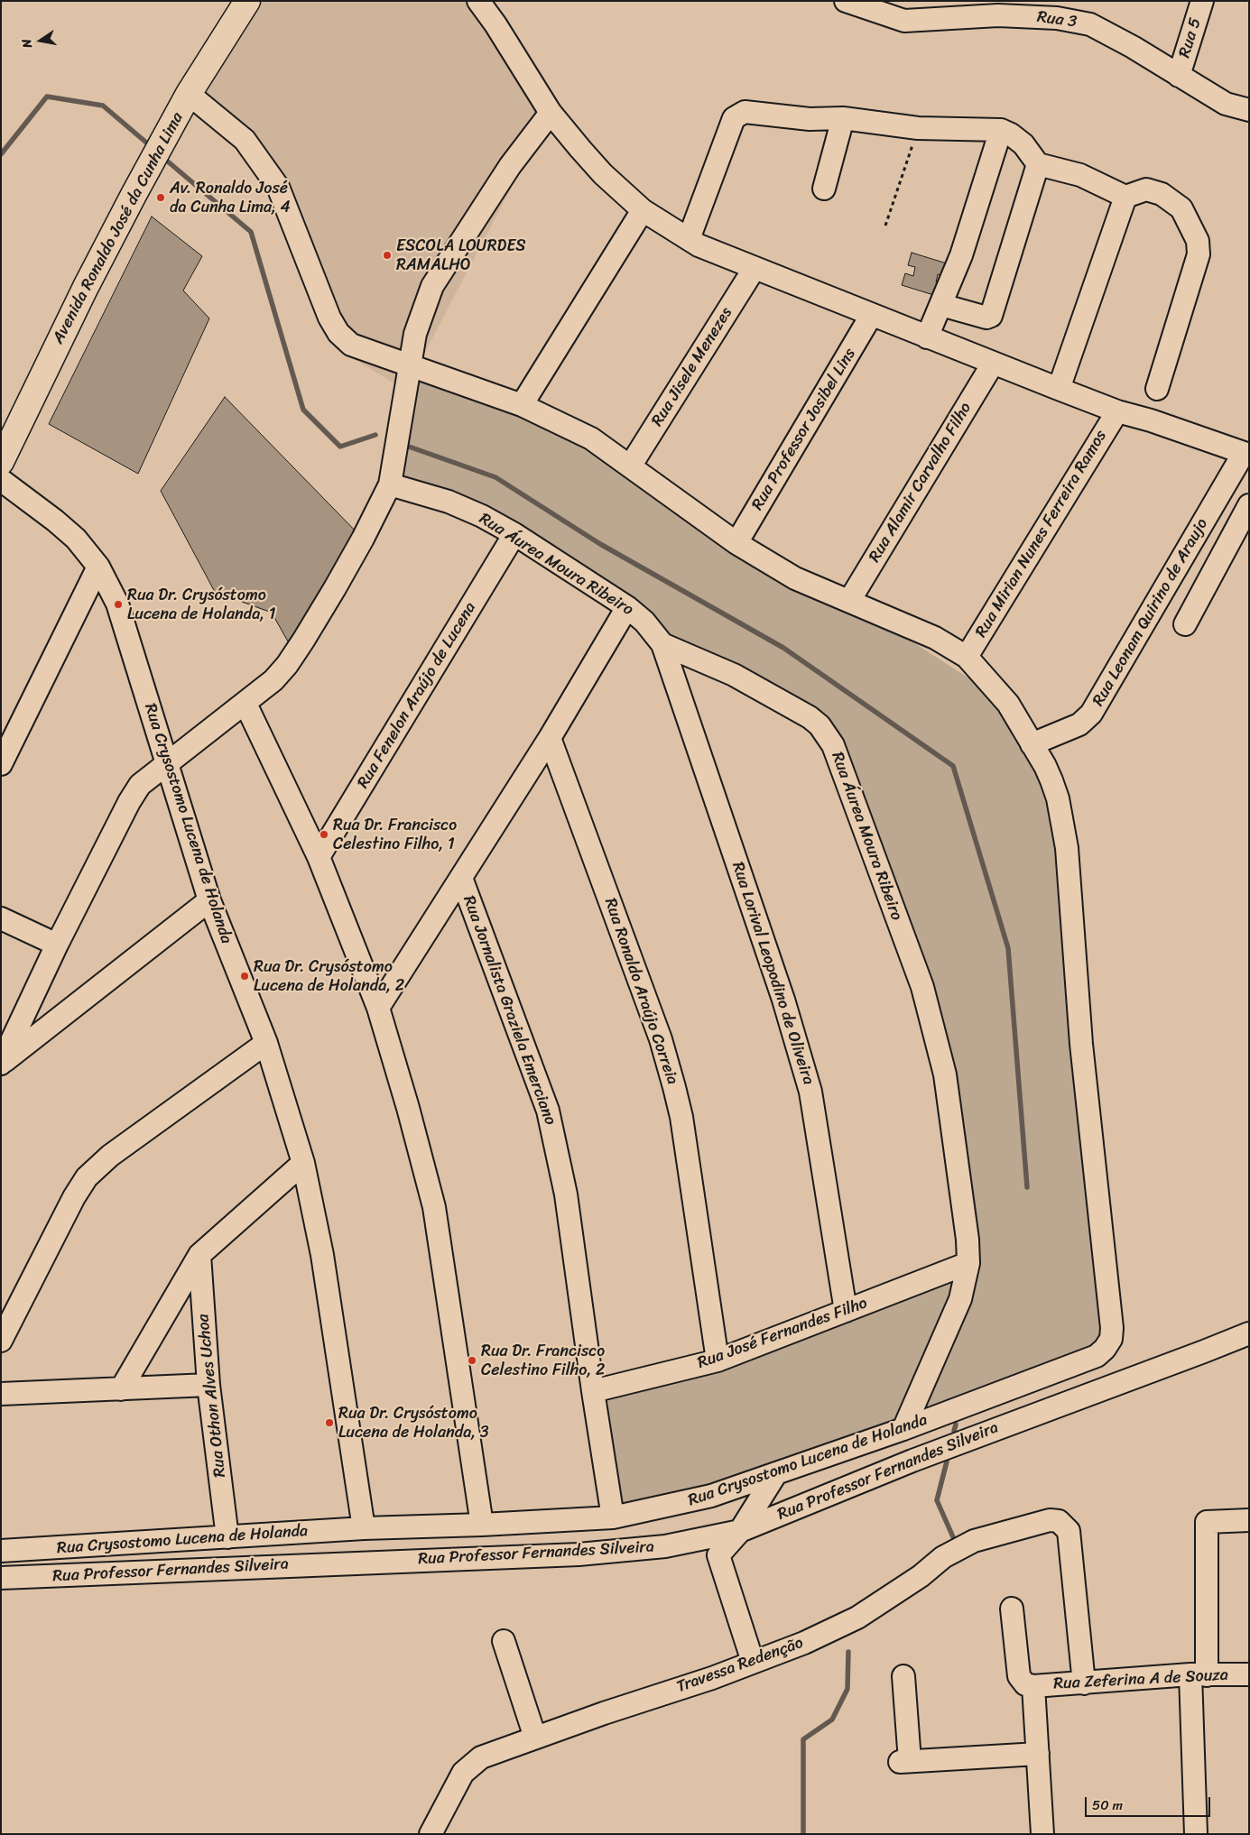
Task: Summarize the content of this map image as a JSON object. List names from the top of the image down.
{
  "streets": {
    "main road": ["Avenida Ronaldo José da Cunha Lima"],
    "street": [
      "Rua 3",
      "Rua 5",
      "Rua Jisele Menezes",
      "Rua Professor Josibel Lins",
      "Rua Alamir Carvalho Filho",
      "Rua Mirian Nunes Ferreira Ramos",
      "Rua Áurea Moura Ribeiro",
      "Rua Leonam Quirino de Araujo",
      "Rua Fenelon Araújo de Lucena",
      "Rua Crysostomo Lucena de Holanda",
      "Rua Lorival Leopodino de Oliveira",
      "Rua Ronaldo Araújo Correia",
      "Rua Jornalista Graziela Emerciano",
      "Rua José Fernandes Filho",
      "Rua Othon Alves Uchoa",
      "Rua Professor Fernandes Silveira",
      "Travessa Redenção",
      "Rua Zeferina A de Souza"
    ]
  },
  "crossings": [
    ["Rua 3", "Rua 5"],
    ["Rua Áurea Moura Ribeiro", "Rua Fenelon Araújo de Lucena"],
    ["Rua Áurea Moura Ribeiro", "Rua Crysostomo Lucena de Holanda"],
    ["Rua Áurea Moura Ribeiro", "Rua Lorival Leopodino de Oliveira"],
    ["Rua Áurea Moura Ribeiro", "Rua José Fernandes Filho"],
    ["Rua Leonam Quirino de Araujo", "Rua Crysostomo Lucena de Holanda"],
    ["Rua Crysostomo Lucena de Holanda", "Rua Jornalista Graziela Emerciano"],
    ["Rua Crysostomo Lucena de Holanda", "Rua Othon Alves Uchoa"],
    ["Rua Lorival Leopodino de Oliveira", "Rua José Fernandes Filho"],
    ["Rua Ronaldo Araújo Correia", "Rua José Fernandes Filho"],
    ["Rua Jornalista Graziela Emerciano", "Rua José Fernandes Filho"],
    ["Travessa Redenção", "Rua Zeferina A de Souza"]
  ],
  "places": [
    "Av. Ronaldo José da Cunha Lima, 4",
    "ESCOLA LOURDES RAMALHO",
    "Rua Dr. Crysóstomo Lucena de Holanda, 1",
    "Rua Dr. Francisco Celestino Filho, 1",
    "Rua Dr. Crysóstomo Lucena de Holanda, 2",
    "Rua Dr. Francisco Celestino Filho, 2",
    "Rua Dr. Crysóstomo Lucena de Holanda, 3"
  ],
  "scale_bar": "50 m",
  "north": "left"
}
